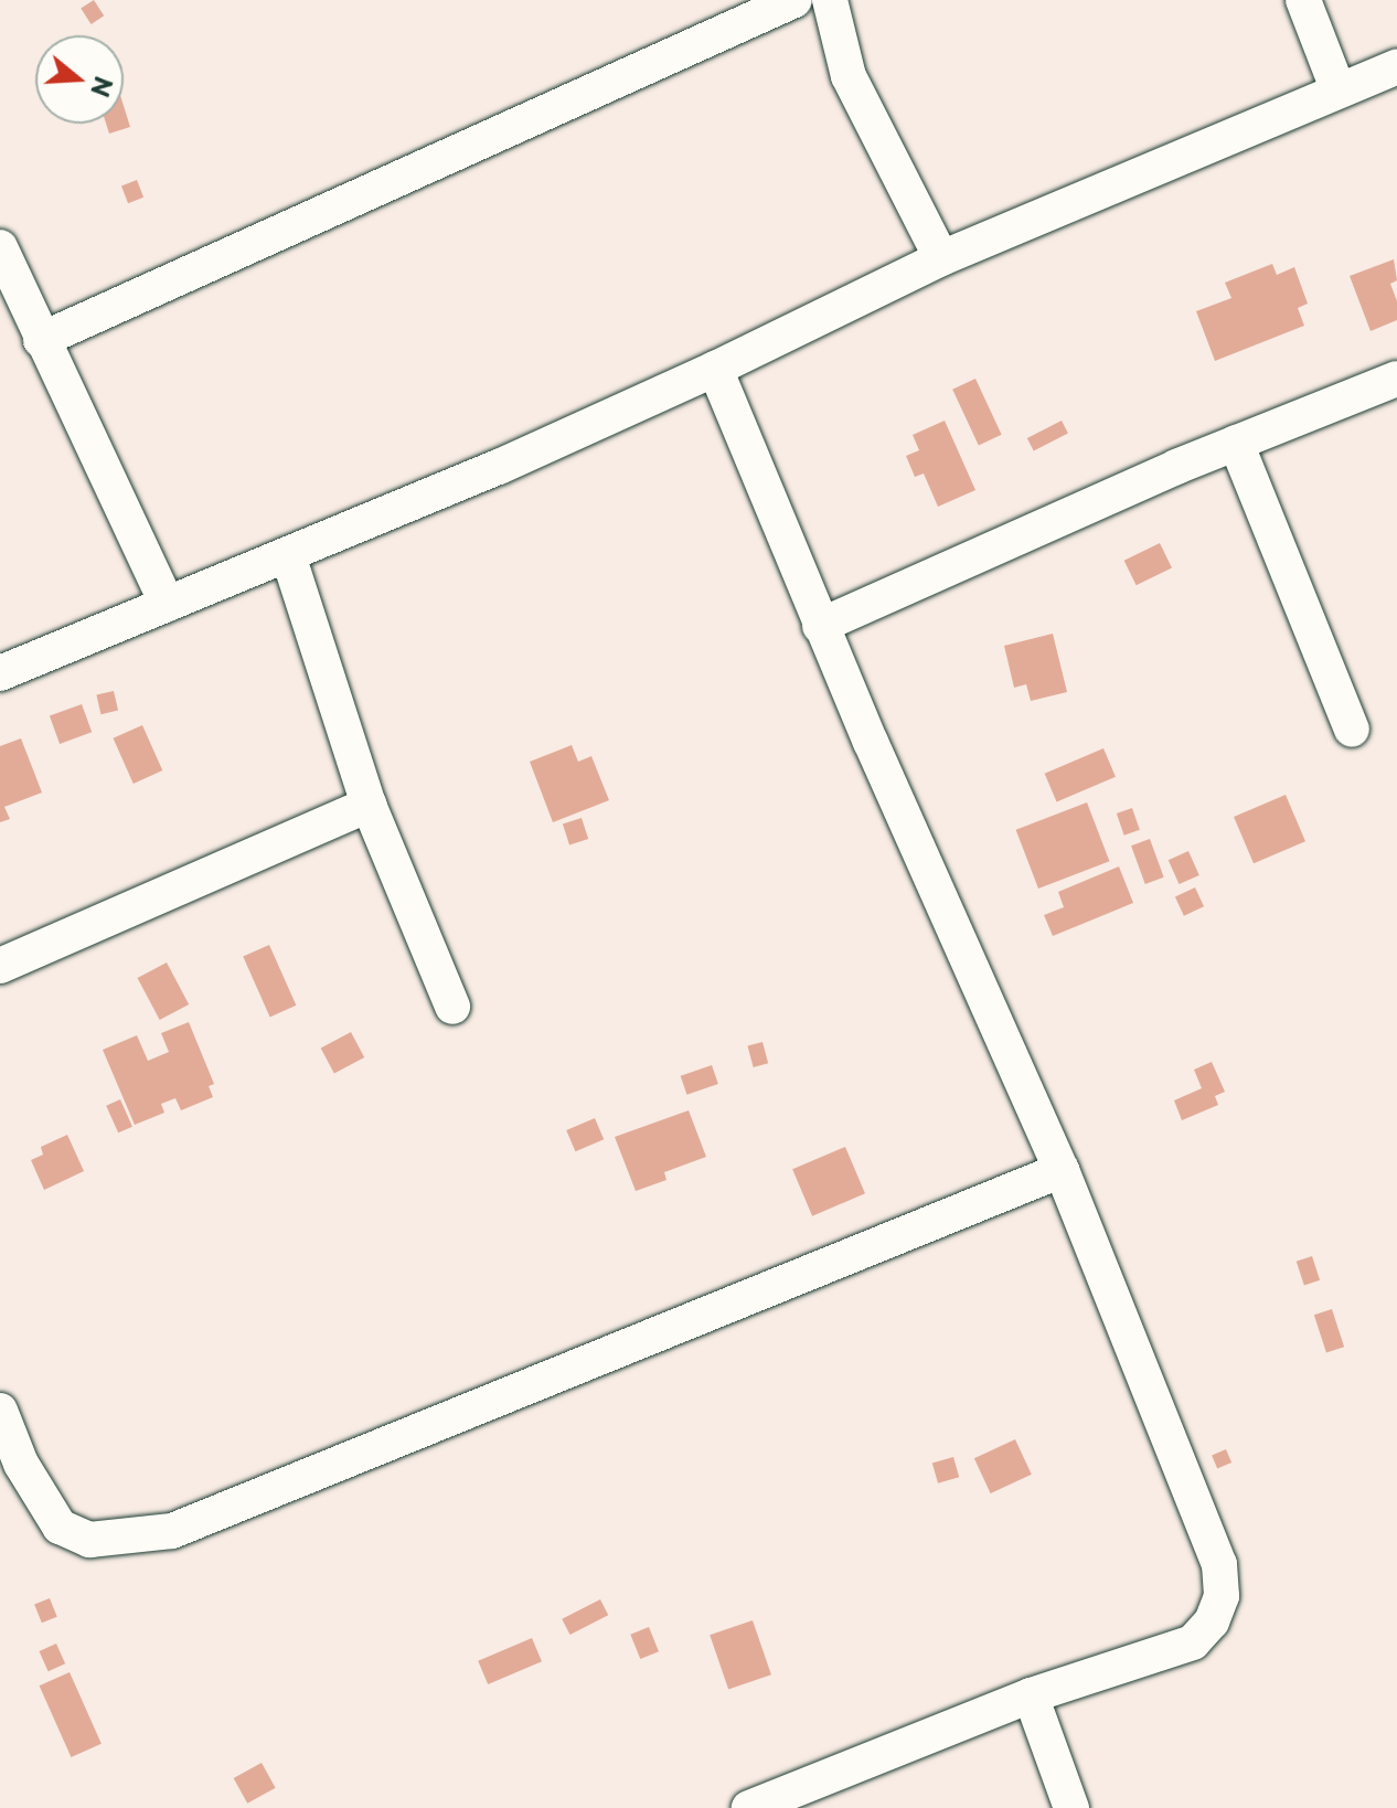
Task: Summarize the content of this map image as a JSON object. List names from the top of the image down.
{
  "north": "right"
}
